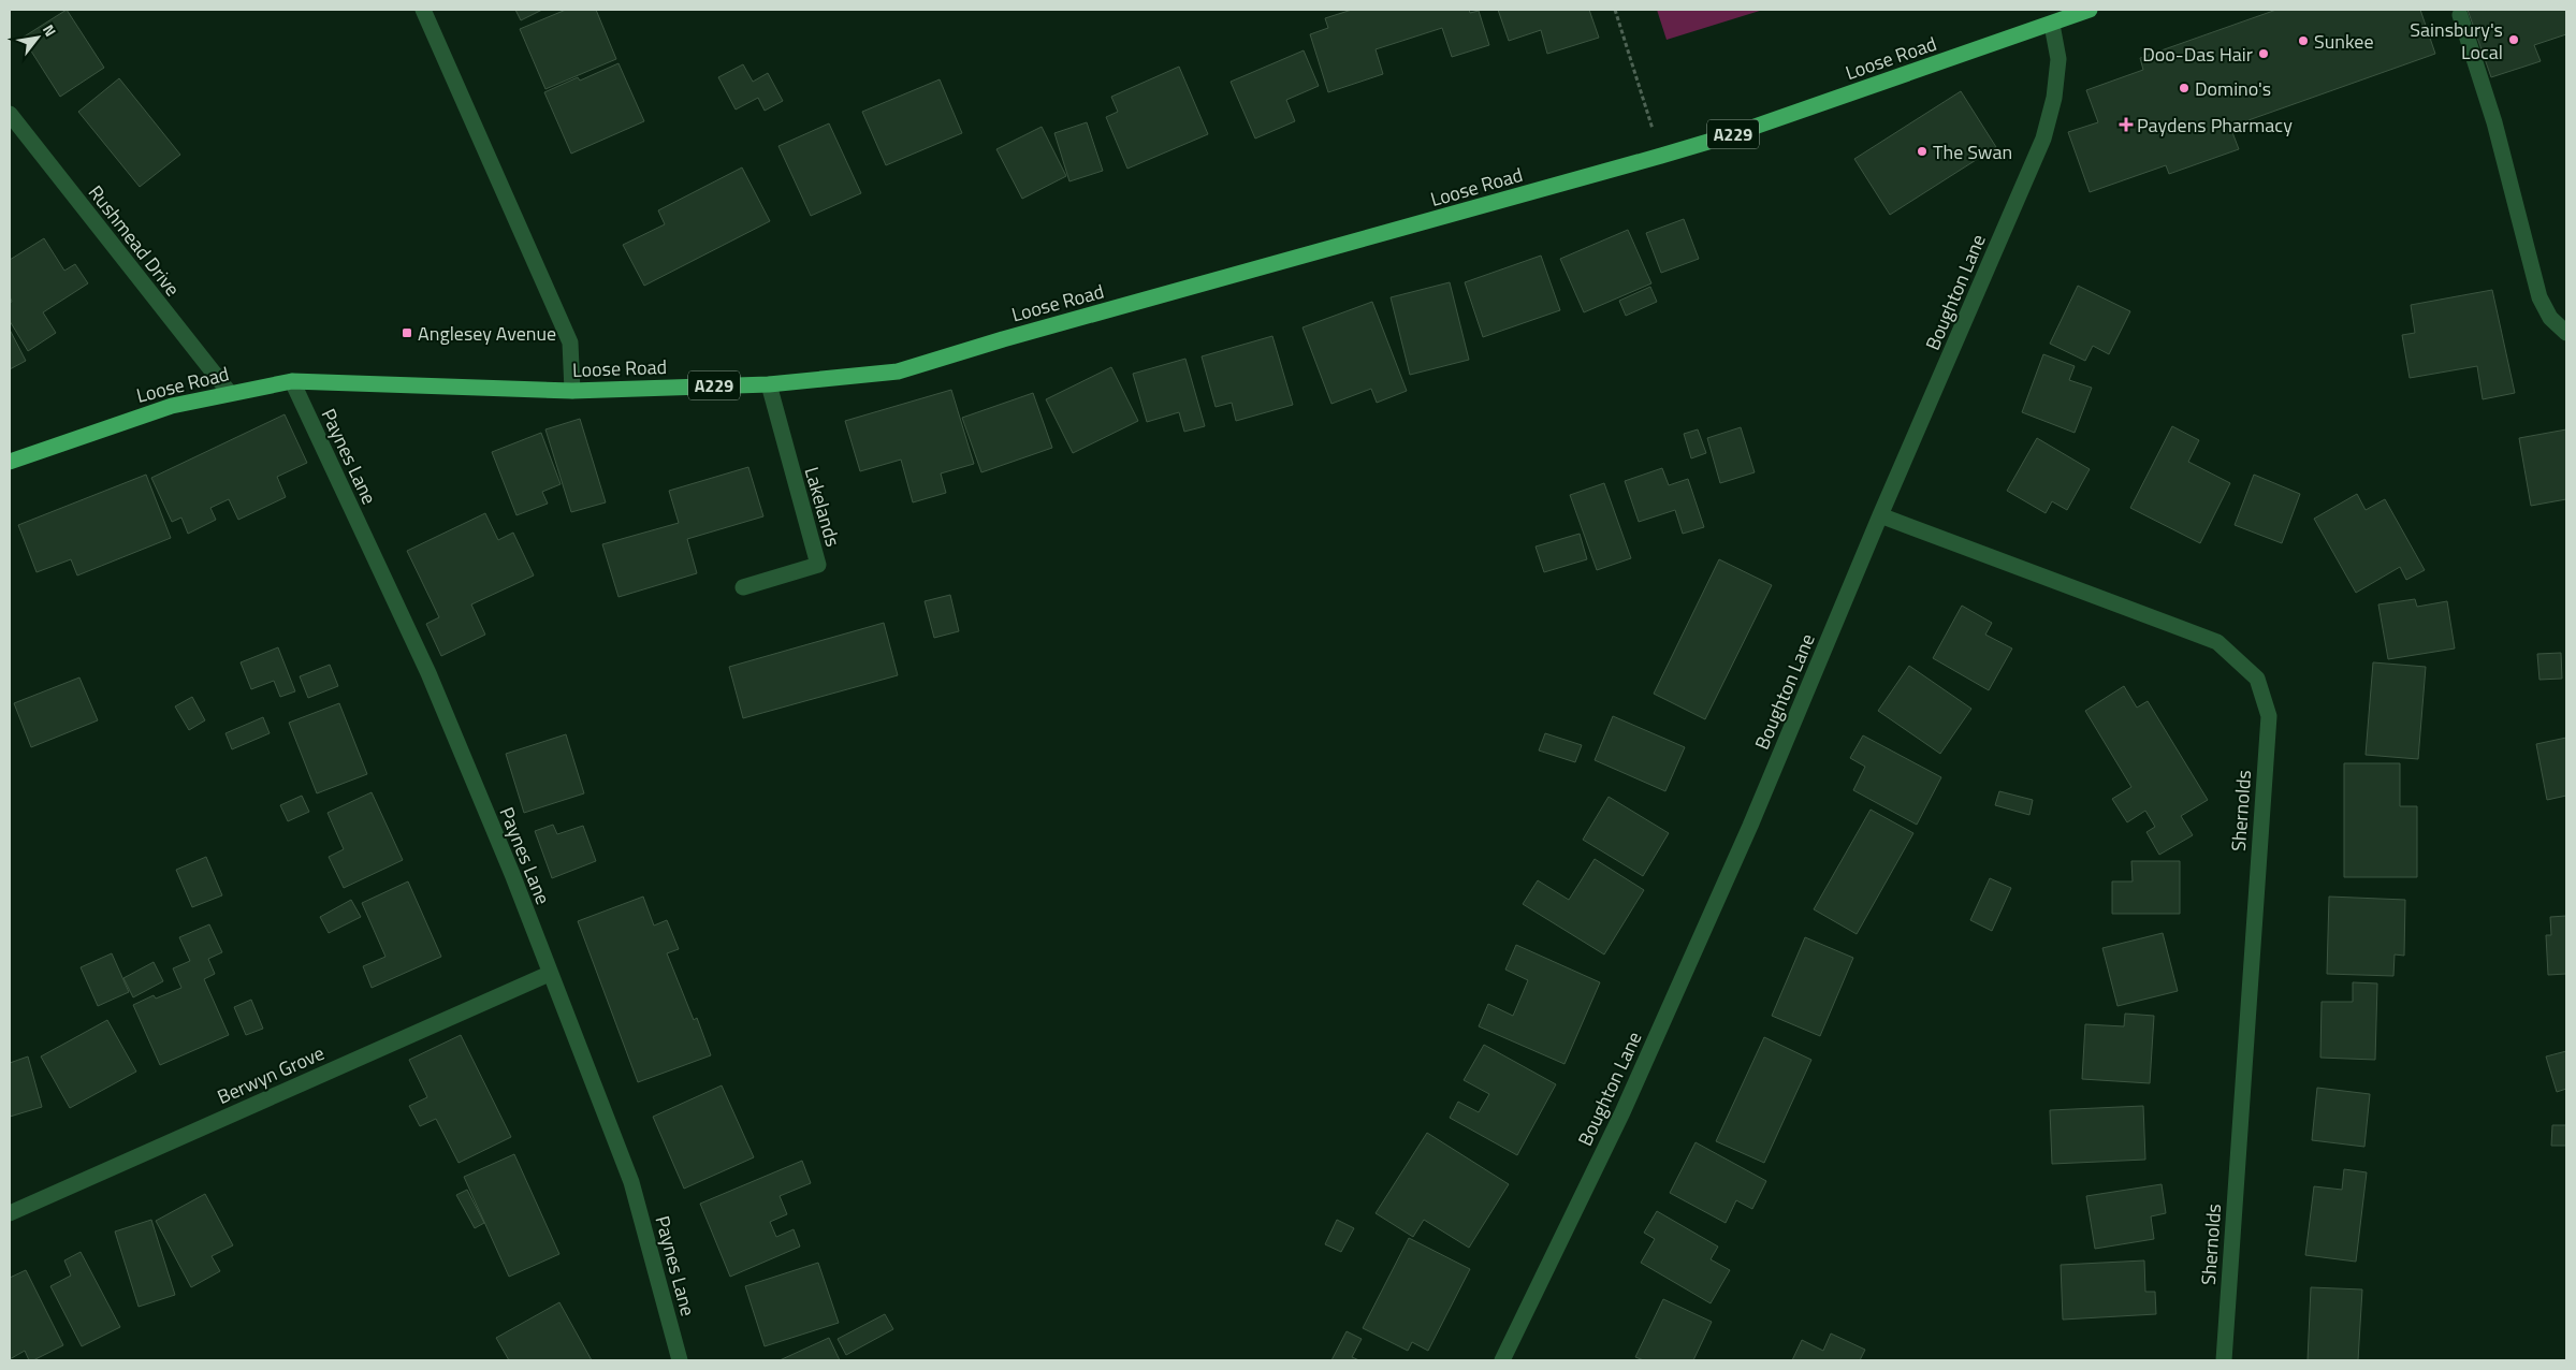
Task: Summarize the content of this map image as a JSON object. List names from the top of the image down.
{
  "streets": {
    "highway": ["Loose Road", "A229"],
    "street": [
      "Rushmead Drive",
      "Boughton Lane",
      "Paynes Lane",
      "Lakelands",
      "Shernolds",
      "Berwyn Grove"
    ]
  },
  "crossings": [
    ["Loose Road", "Rushmead Drive"],
    ["Loose Road", "Boughton Lane"],
    ["Loose Road", "Paynes Lane"],
    ["Loose Road", "Lakelands"],
    ["Boughton Lane", "Shernolds"],
    ["Paynes Lane", "Berwyn Grove"]
  ],
  "places": {
    "other": [
      "Sainsbury's Local",
      "Sunkee",
      "Doo-Das Hair",
      "Domino's",
      "The Swan"
    ],
    "health": ["Paydens Pharmacy"],
    "transit": ["Anglesey Avenue"]
  },
  "north": "top right"
}
